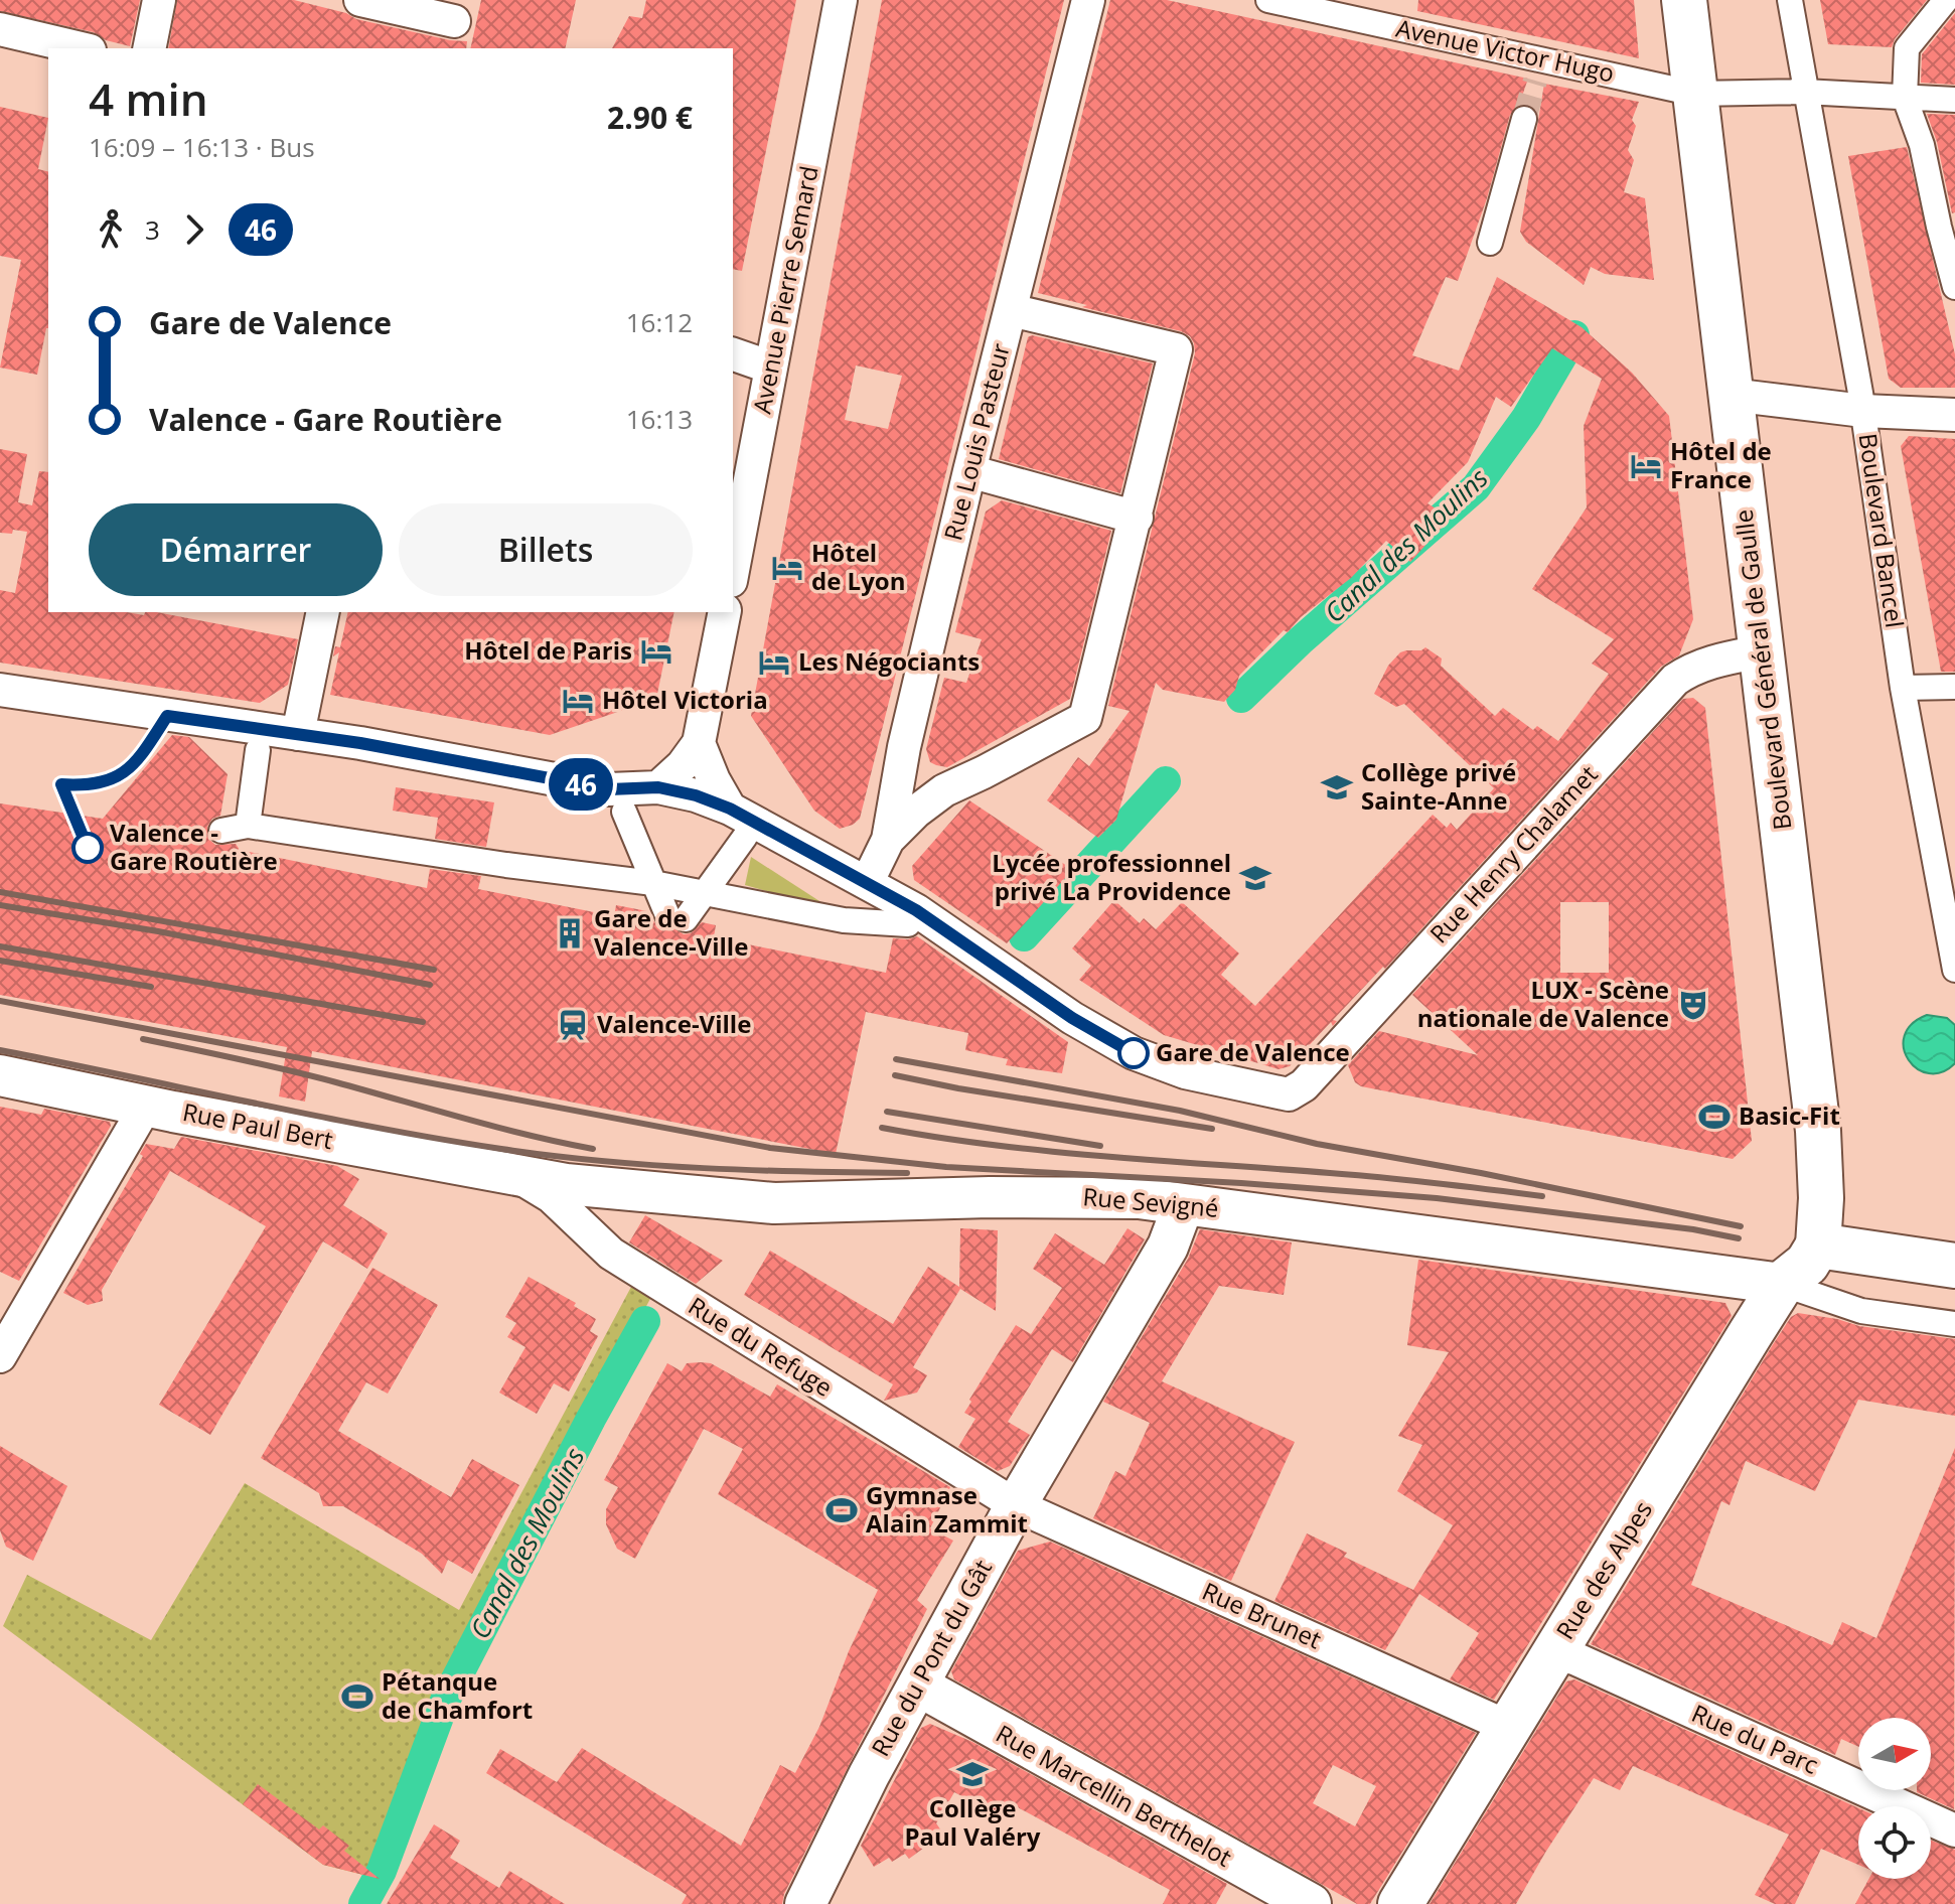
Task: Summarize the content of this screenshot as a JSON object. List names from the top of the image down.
{
  "streets": {
    "main road": ["Boulevard Général de Gaulle", "Rue des Alpes"],
    "street": [
      "Avenue Victor Hugo",
      "Avenue Pierre Semard",
      "Rue Louis Pasteur",
      "Boulevard Bancel",
      "Rue Henry Chalamet",
      "Rue Paul Bert",
      "Rue Sevigné",
      "Rue du Refuge",
      "Rue Brunet",
      "Rue du Pont du Gât",
      "Rue du Parc",
      "Rue Marcellin Berthelot"
    ]
  },
  "crossings": [
    ["Avenue Victor Hugo", "Boulevard Bancel"],
    ["Avenue Victor Hugo", "Boulevard Général de Gaulle"],
    ["Rue Louis Pasteur", "Rue Henry Chalamet"],
    ["Boulevard Général de Gaulle", "Rue Henry Chalamet"],
    ["Boulevard Général de Gaulle", "Rue des Alpes"],
    ["Rue Paul Bert", "Rue Sevigné"],
    ["Rue Paul Bert", "Rue du Refuge"],
    ["Rue Sevigné", "Rue du Refuge"],
    ["Rue Sevigné", "Rue des Alpes"],
    ["Rue Sevigné", "Rue du Pont du Gât"],
    ["Rue du Refuge", "Rue Brunet"],
    ["Rue du Refuge", "Rue du Pont du Gât"],
    ["Rue des Alpes", "Rue Brunet"],
    ["Rue des Alpes", "Rue du Parc"],
    ["Rue Brunet", "Rue du Pont du Gât"],
    ["Rue du Pont du Gât", "Rue Marcellin Berthelot"]
  ],
  "water": ["Canal des Moulins"],
  "places": {
    "hotel": [
      "Hôtel de France",
      "Hôtel de Lyon",
      "Hôtel de Paris",
      "Les Négociants",
      "Hôtel Victoria"
    ],
    "school or university": ["Collège privé Sainte-Anne", "Lycée professionnel privé La Providence", "Collège Paul Valéry"],
    "other": ["Valence - Gare Routière", "Gare de Valence"],
    "building": ["Gare de Valence-Ville"],
    "theatre": ["LUX - Scène nationale de Valence"],
    "station": ["Valence-Ville"],
    "sports": ["Basic-Fit", "Gymnase Alain Zammit", "Pétanque de Chamfort"]
  },
  "lines": ["bus line 46"],
  "north": "right",
  "page": {
    "on_map": "46",
    "heading": ["4 min", "16:09 – 16:13 · Bus", "2.90 €"],
    "legs": ["3", "46"],
    "list": [
      {
        "name": "Gare de Valence",
        "value": "16:12"
      },
      {
        "name": "Valence - Gare Routière",
        "value": "16:13"
      }
    ],
    "buttons": ["Démarrer", "Billets"]
  }
}
